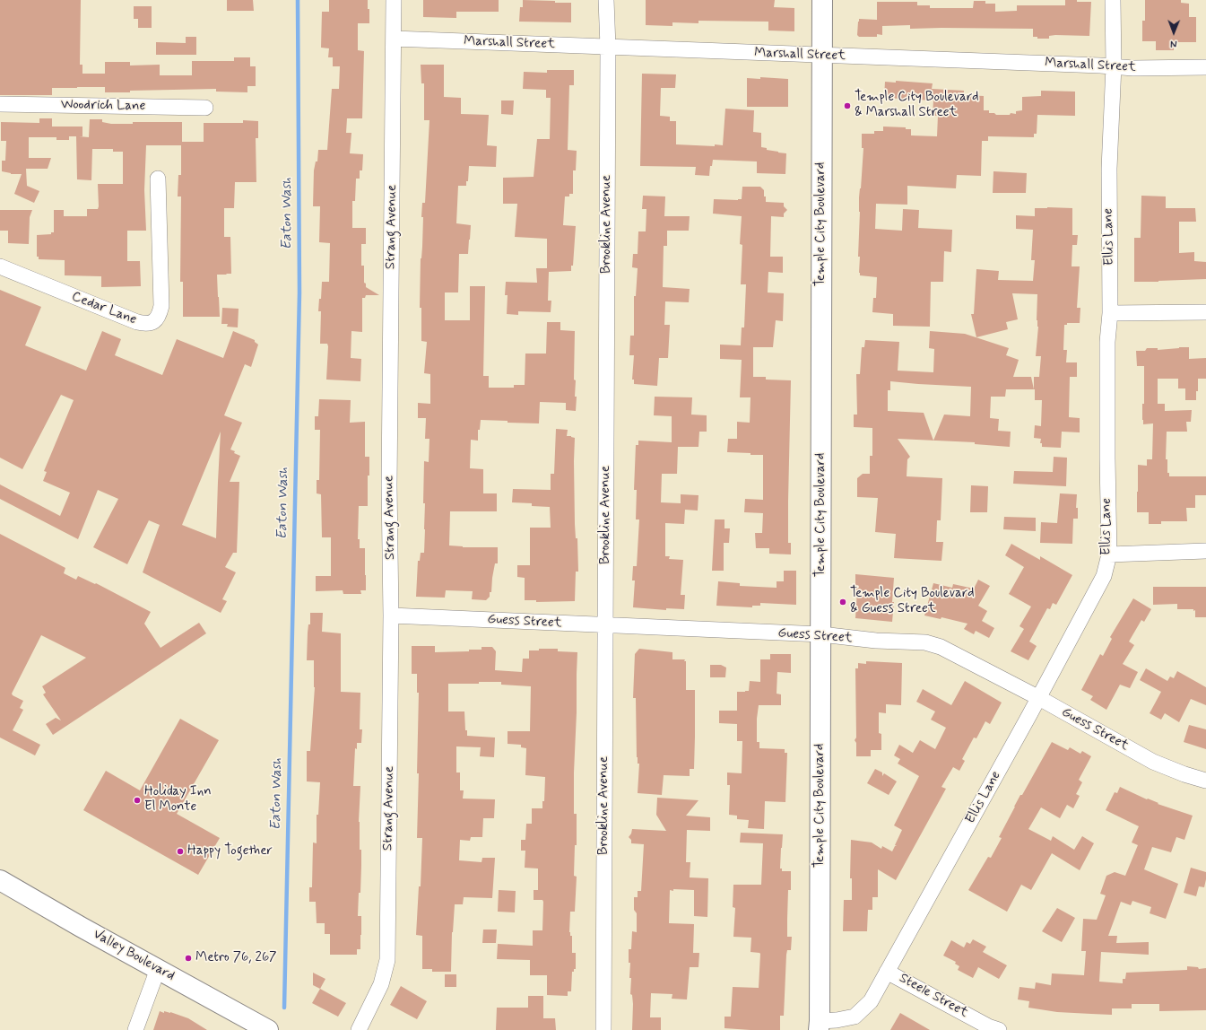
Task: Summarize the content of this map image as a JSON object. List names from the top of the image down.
{
  "streets": {
    "main road": ["Temple City Boulevard", "Valley Boulevard"],
    "street": [
      "Marshall Street",
      "Woodrich Lane",
      "Brookline Avenue",
      "Strang Avenue",
      "Ellis Lane",
      "Cedar Lane",
      "Guess Street",
      "Steele Street"
    ]
  },
  "crossings": [
    ["Marshall Street", "Brookline Avenue"],
    ["Marshall Street", "Temple City Boulevard"],
    ["Marshall Street", "Strang Avenue"],
    ["Marshall Street", "Ellis Lane"],
    ["Brookline Avenue", "Guess Street"],
    ["Temple City Boulevard", "Ellis Lane"],
    ["Temple City Boulevard", "Guess Street"],
    ["Strang Avenue", "Guess Street"],
    ["Ellis Lane", "Guess Street"],
    ["Ellis Lane", "Steele Street"]
  ],
  "water": ["Eaton Wash"],
  "places": [
    "Temple City Boulevard & Marshall Street",
    "Temple City Boulevard & Guess Street",
    "Holiday Inn El Monte",
    "Happy Together",
    "Metro 76, 267"
  ],
  "north": "bottom"
}
